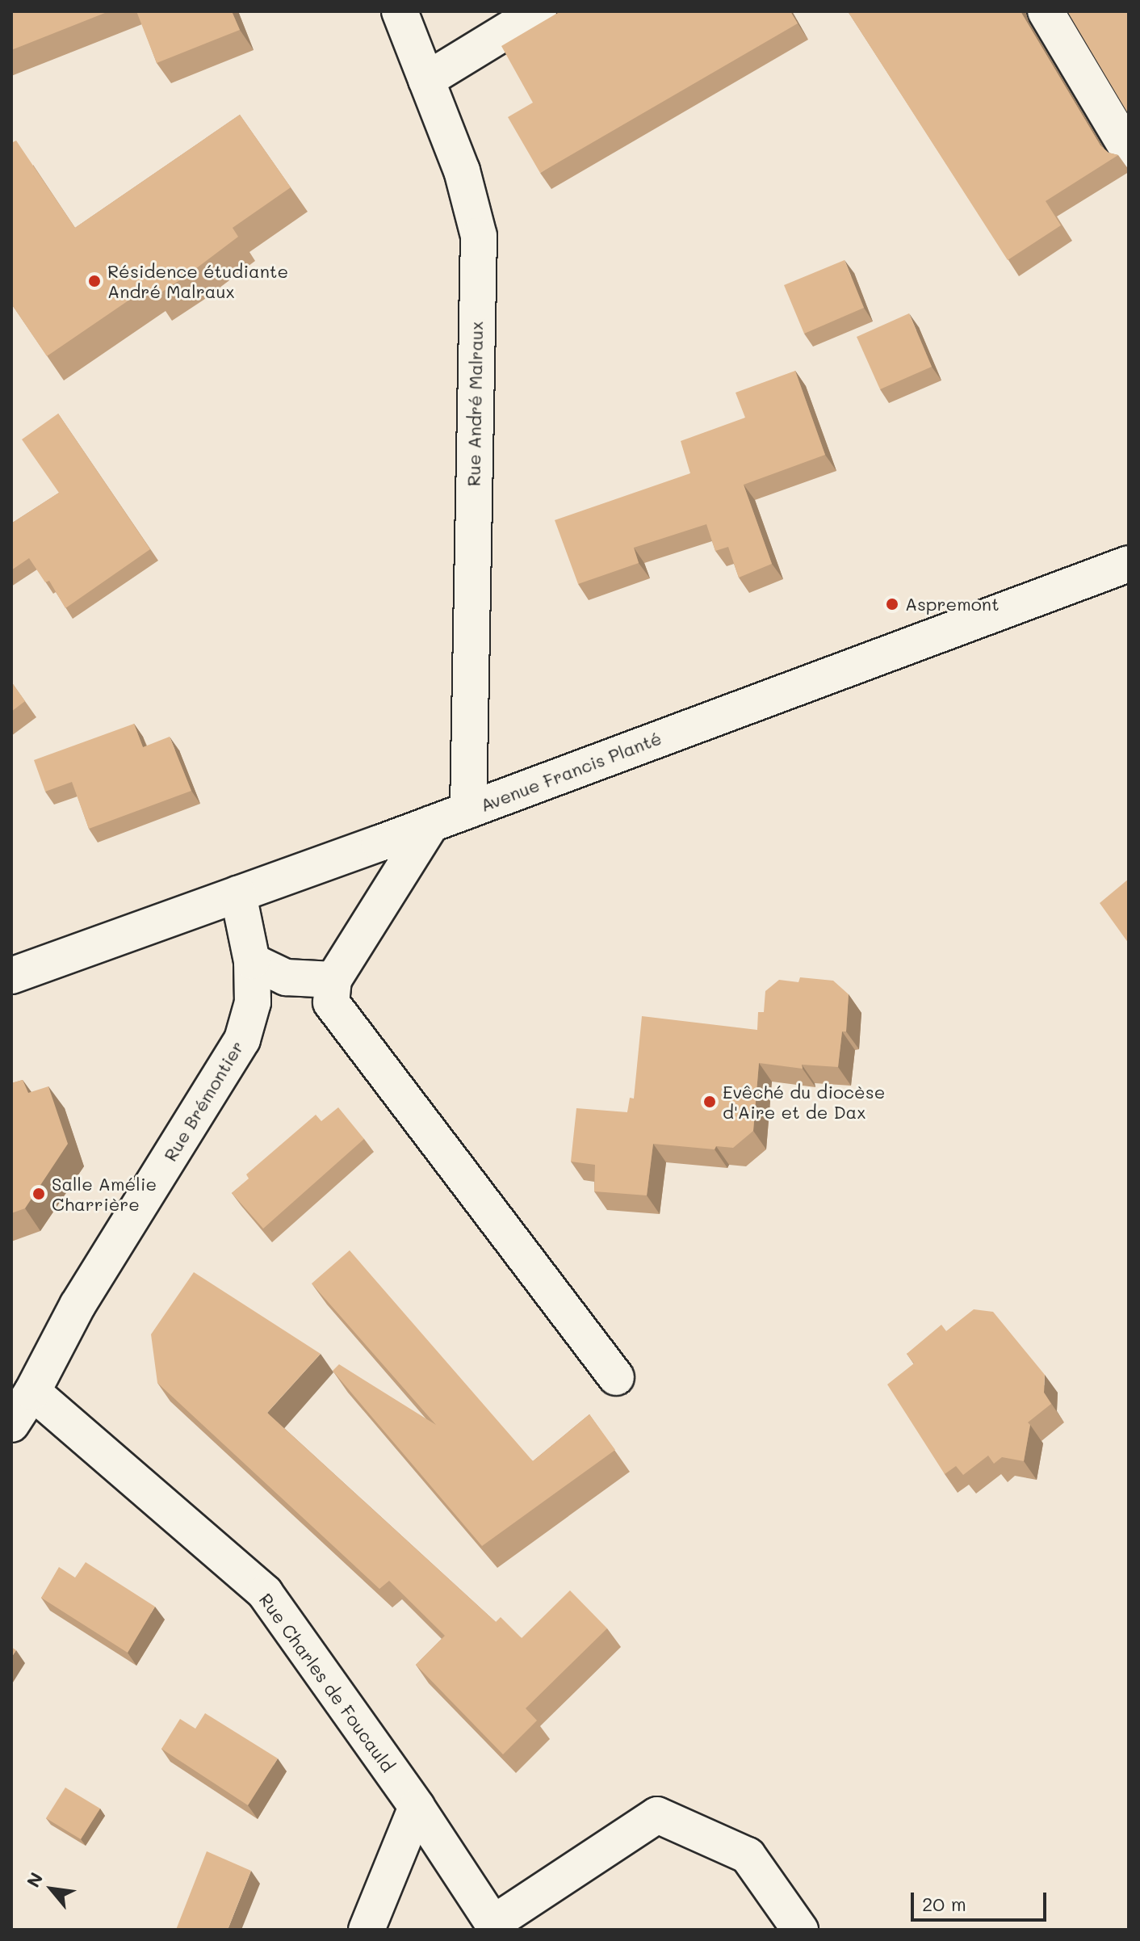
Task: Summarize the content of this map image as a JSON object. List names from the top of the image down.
{
  "streets": {
    "street": [
      "Rue André Malraux",
      "Avenue Francis Planté",
      "Rue Brémontier",
      "Rue Charles de Foucauld"
    ]
  },
  "crossings": [
    ["Rue André Malraux", "Avenue Francis Planté"],
    ["Avenue Francis Planté", "Rue Brémontier"],
    ["Rue Brémontier", "Rue Charles de Foucauld"]
  ],
  "places": [
    "Résidence étudiante André Malraux",
    "Aspremont",
    "Evêché du diocèse d'Aire et de Dax",
    "Salle Amélie Charrière"
  ],
  "scale_bar": "20 m",
  "north": "top left"
}
